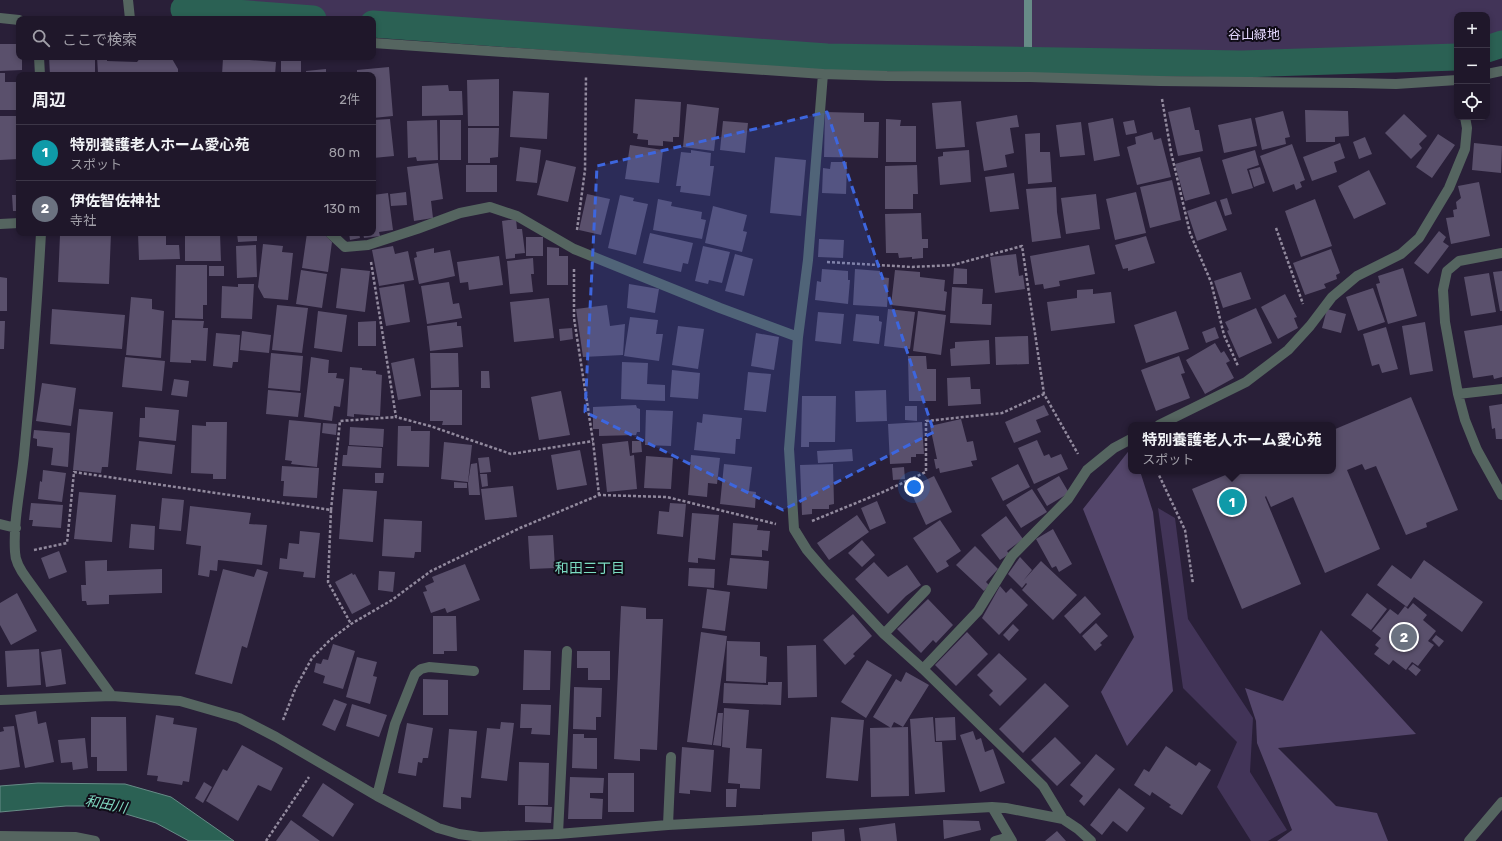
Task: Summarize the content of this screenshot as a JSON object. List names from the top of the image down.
{
  "districts": ["和田三丁目"],
  "water": ["和田川"],
  "parks": ["谷山緑地"],
  "page": {
    "map_buttons": ["+", "−"],
    "search": "ここで検索",
    "heading": ["周辺", "2件"],
    "list": [
      {
        "mark": "1",
        "name": "特別養護老人ホーム愛心苑",
        "note": "スポット",
        "value": "80 m"
      },
      {
        "mark": "2",
        "name": "伊佐智佐神社",
        "note": "寺社",
        "value": "130 m"
      }
    ],
    "popup": ["特別養護老人ホーム愛心苑", "スポット"],
    "pins": ["1", "2"]
  }
}
